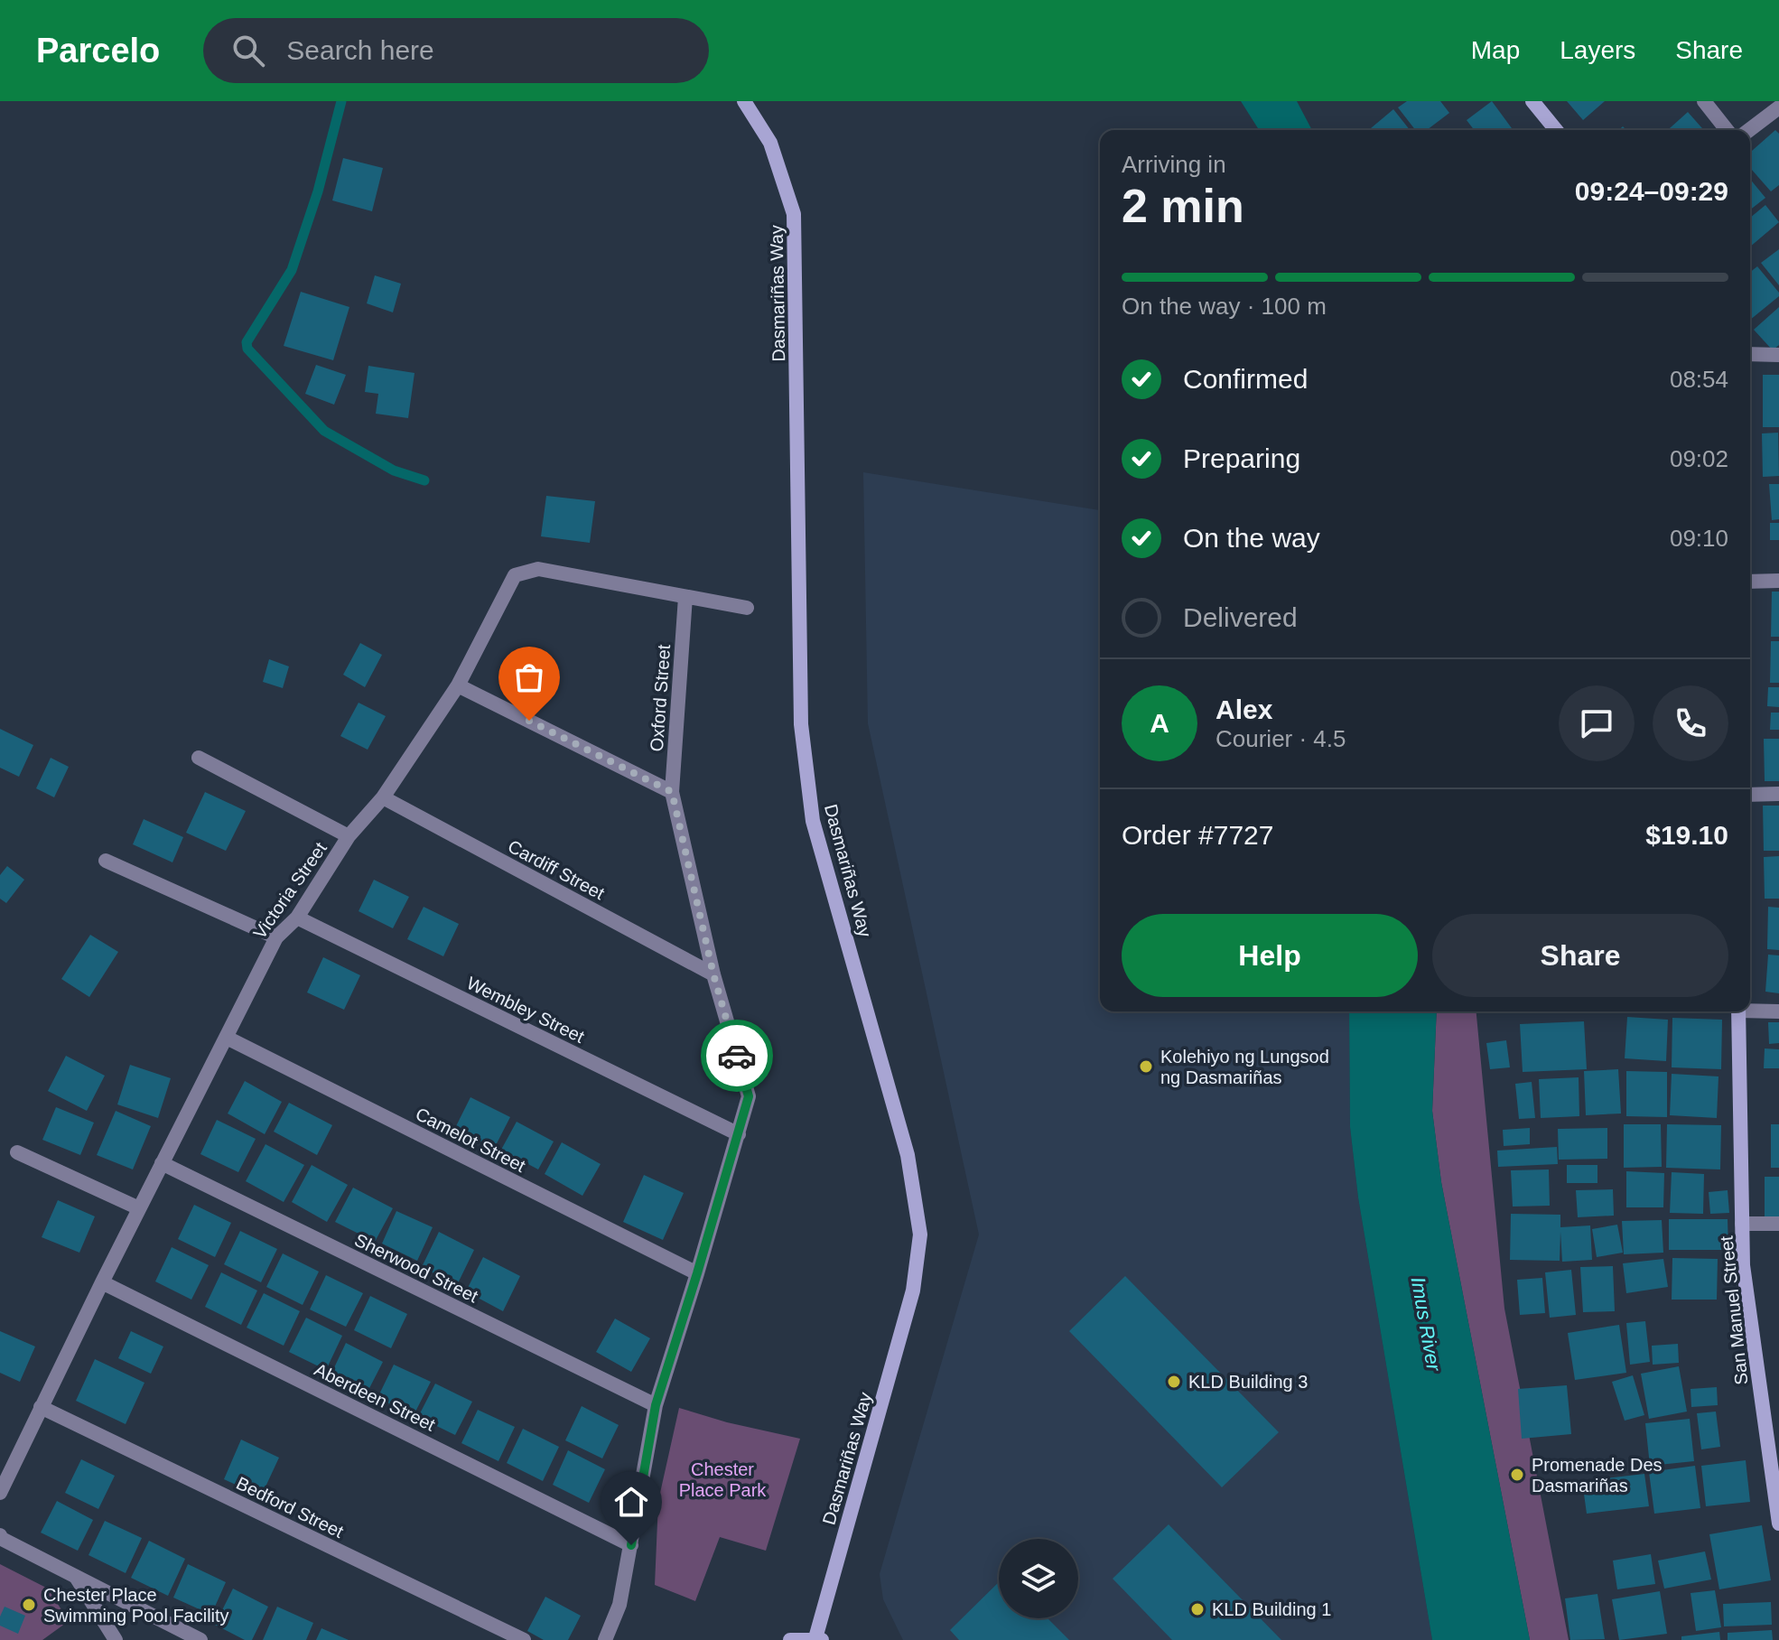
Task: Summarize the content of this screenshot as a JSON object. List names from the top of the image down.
{
  "streets": {
    "street": [
      "Dasmariñas Way",
      "Oxford Street",
      "Cardiff Street",
      "Victoria Street",
      "Wembley Street",
      "Camelot Street",
      "Sherwood Street",
      "San Manuel Street",
      "Aberdeen Street",
      "Bedford Street"
    ]
  },
  "crossings": [
    ["Oxford Street", "Cardiff Street"],
    ["Oxford Street", "Victoria Street"],
    ["Oxford Street", "Wembley Street"],
    ["Oxford Street", "Camelot Street"],
    ["Oxford Street", "Sherwood Street"],
    ["Oxford Street", "Aberdeen Street"],
    ["Cardiff Street", "Victoria Street"],
    ["Victoria Street", "Wembley Street"],
    ["Victoria Street", "Camelot Street"],
    ["Victoria Street", "Sherwood Street"],
    ["Victoria Street", "Aberdeen Street"],
    ["Victoria Street", "Bedford Street"]
  ],
  "water": ["Imus River"],
  "parks": ["Chester Place Park"],
  "places": [
    "Kolehiyo ng Lungsod ng Dasmariñas",
    "KLD Building 3",
    "Promenade Des Dasmariñas",
    "Chester Place Swimming Pool Facility",
    "KLD Building 1"
  ],
  "page": {
    "header": "Parcelo",
    "search": "Search here",
    "nav": ["Map", "Layers", "Share"],
    "heading": ["2 min", "Arriving in", "09:24–09:29"],
    "panel": [
      "Alex",
      "Courier · 4.5",
      "Order #7727",
      "$19.10"
    ],
    "bar": "On the way · 100 m",
    "list": [
      ["Confirmed", "08:54"],
      ["Preparing", "09:02"],
      ["On the way", "09:10"],
      "Delivered"
    ],
    "round": "A",
    "buttons": ["Help", "Share"]
  }
}
